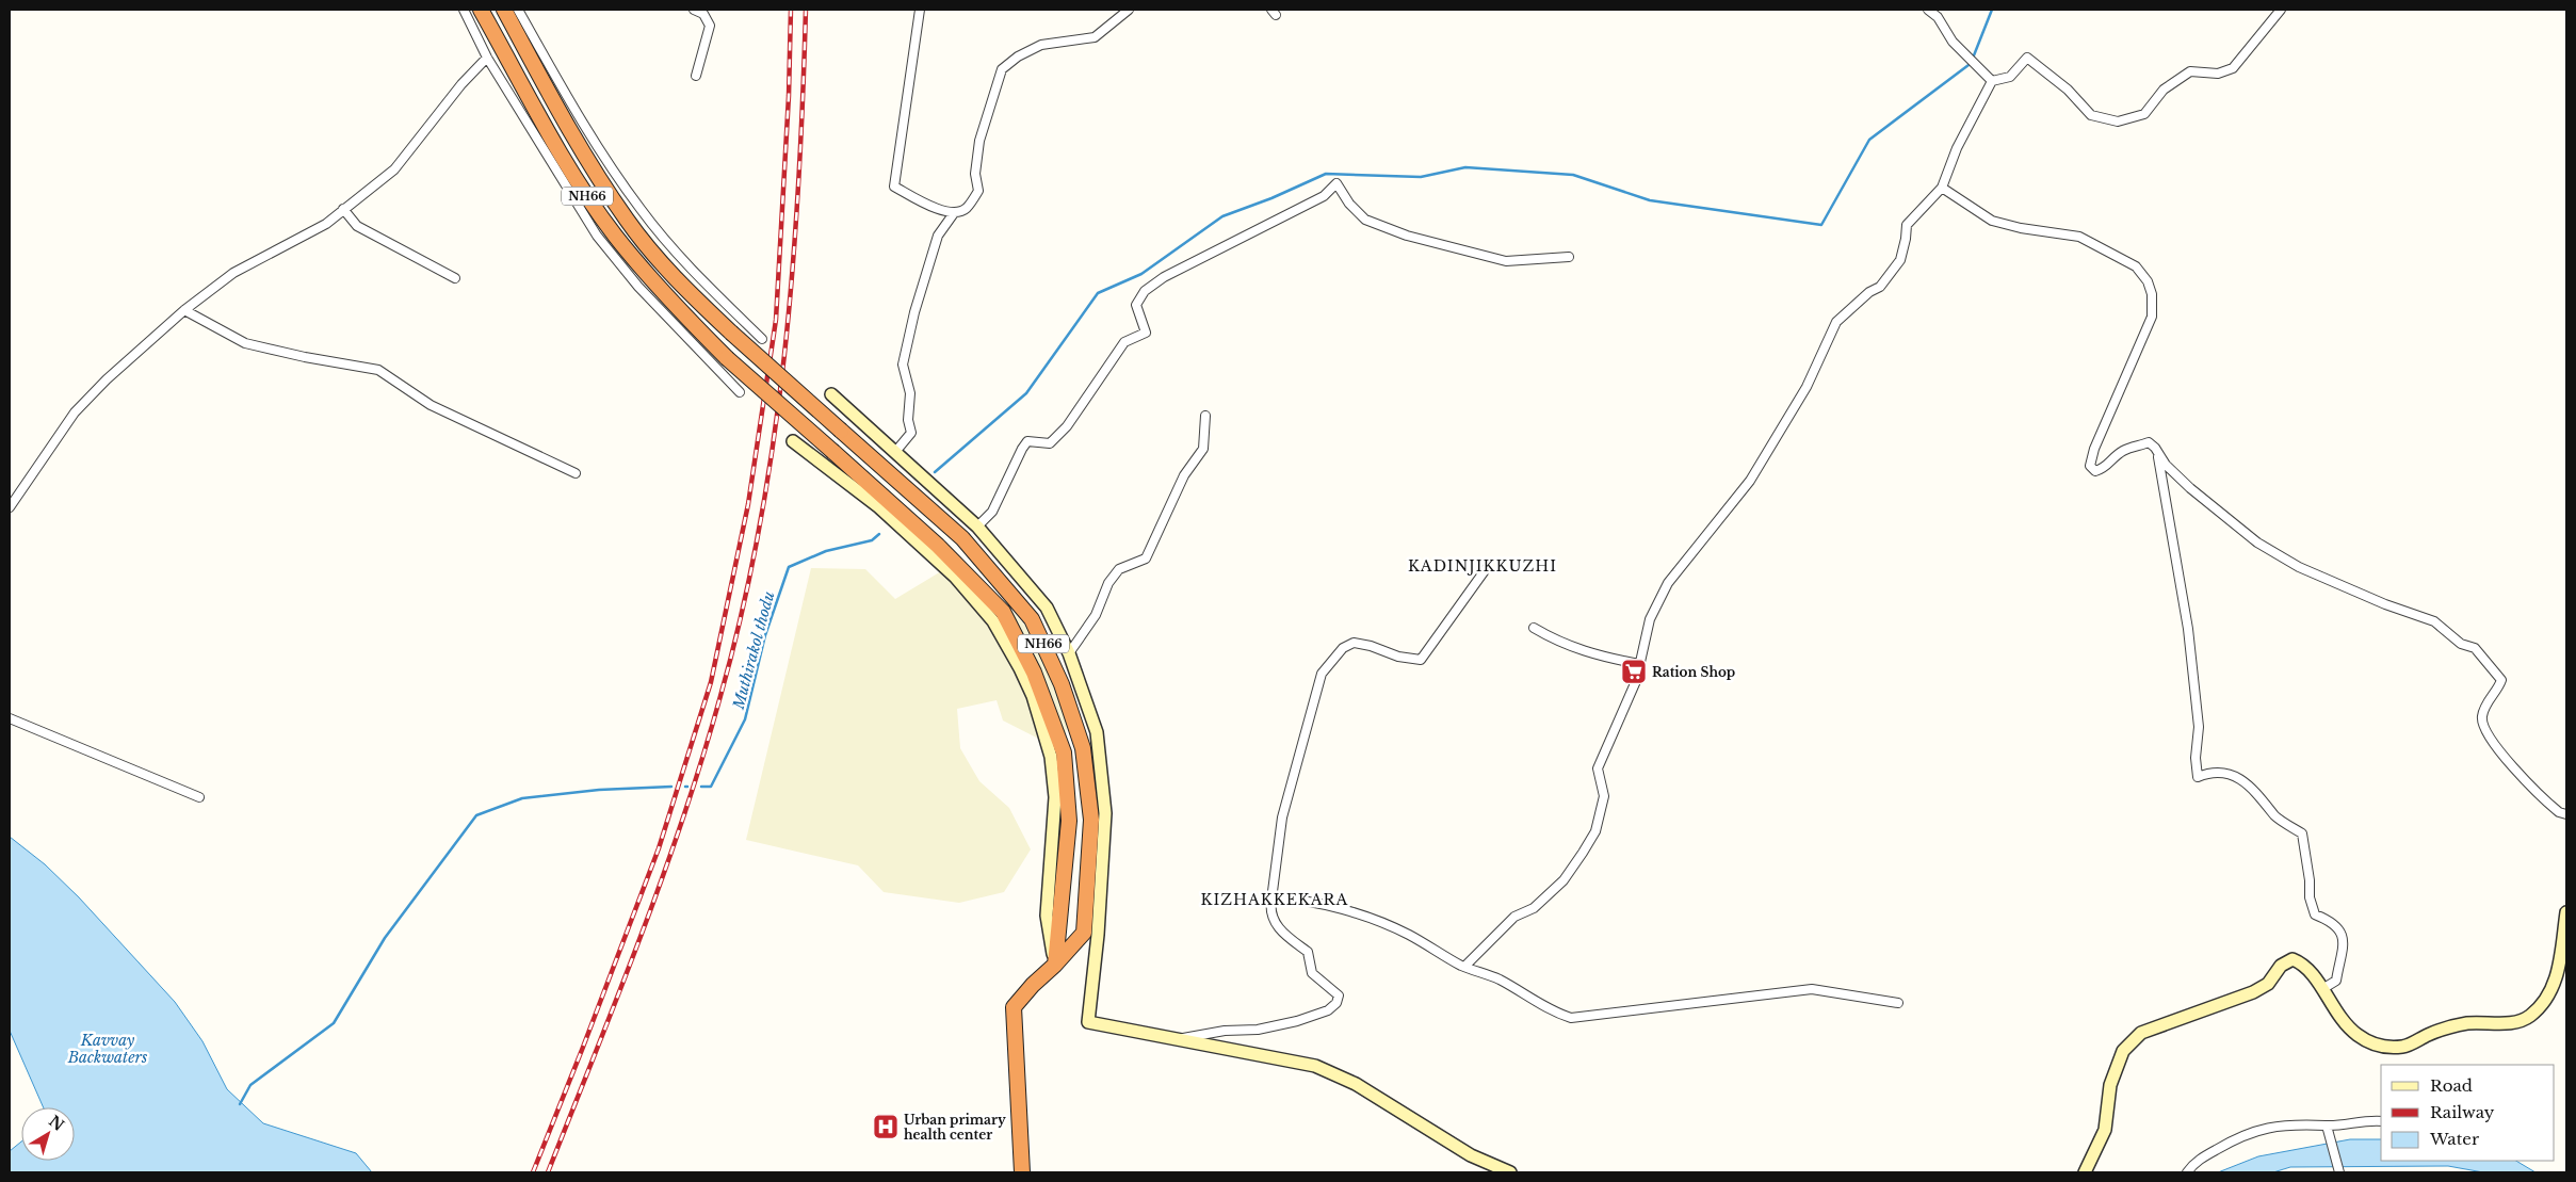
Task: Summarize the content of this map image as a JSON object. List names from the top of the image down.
{
  "streets": {
    "highway": ["NH66"]
  },
  "districts": ["KADINJIKKUZHI", "KIZHAKKEKARA"],
  "water": ["Muthirakol thodu", "Kavvay Backwaters"],
  "places": {
    "supermarket": ["Ration Shop"],
    "hospital": ["Urban primary health center"]
  },
  "legend": ["Road", "Railway", "Water"],
  "north": "top right"
}
